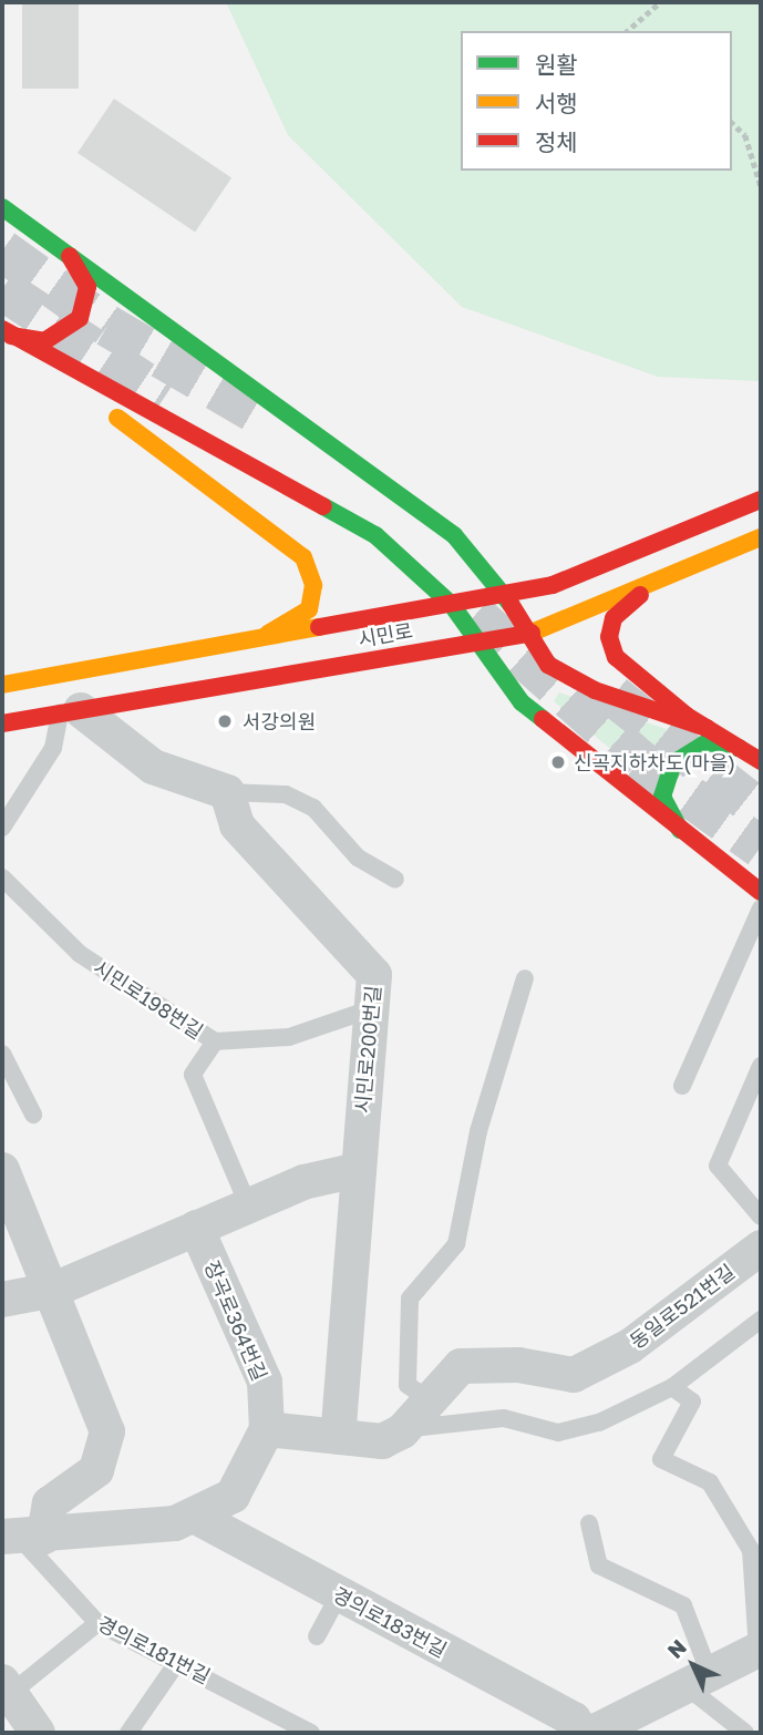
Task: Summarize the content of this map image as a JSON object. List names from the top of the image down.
{
  "streets": {
    "street": [
      "시민로",
      "시민로200번길",
      "동일로521번길",
      "장곡로364번길",
      "경의로183번길"
    ],
    "lane": ["시민로198번길", "경의로181번길"]
  },
  "crossings": [
    ["시민로198번길", "시민로200번길"],
    ["장곡로364번길", "경의로183번길"],
    ["장곡로364번길", "경의로181번길"]
  ],
  "places": ["서강의원", "신곡지하차도(마을)"],
  "legend": ["원활", "서행", "정체"],
  "north": "top left"
}
